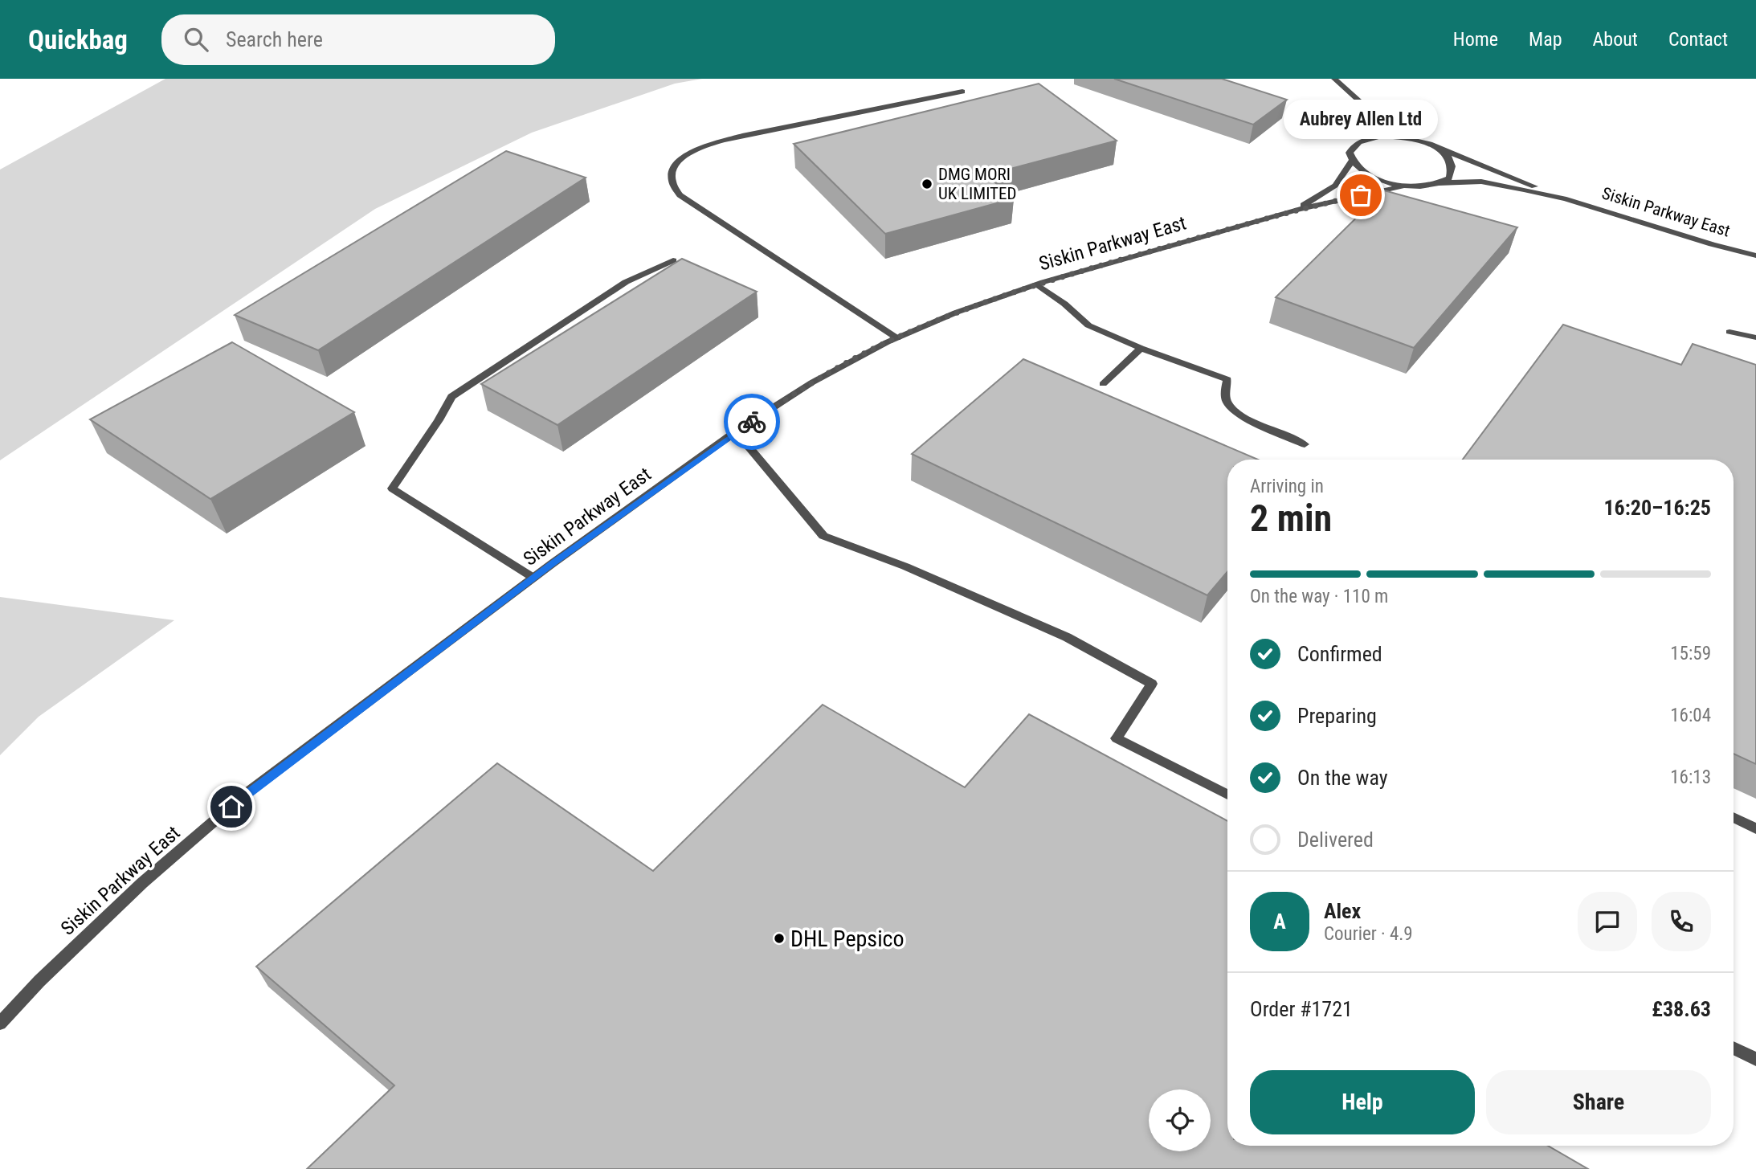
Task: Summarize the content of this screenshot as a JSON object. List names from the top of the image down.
{
  "streets": {
    "street": ["Siskin Parkway East"]
  },
  "places": ["DMG MORI UK LIMITED", "Aubrey Allen Ltd", "DHL Pepsico"],
  "page": {
    "header": "Quickbag",
    "search": "Search here",
    "nav": [
      "Home",
      "Map",
      "About",
      "Contact"
    ],
    "bubble": "Aubrey Allen Ltd",
    "heading": ["2 min", "Arriving in", "16:20–16:25"],
    "panel": [
      "Alex",
      "Courier · 4.9",
      "Order #1721",
      "£38.63"
    ],
    "bar": "On the way · 110 m",
    "list": [
      ["Confirmed", "15:59"],
      ["Preparing", "16:04"],
      ["On the way", "16:13"],
      "Delivered"
    ],
    "round": "A",
    "buttons": ["Help", "Share"]
  }
}
